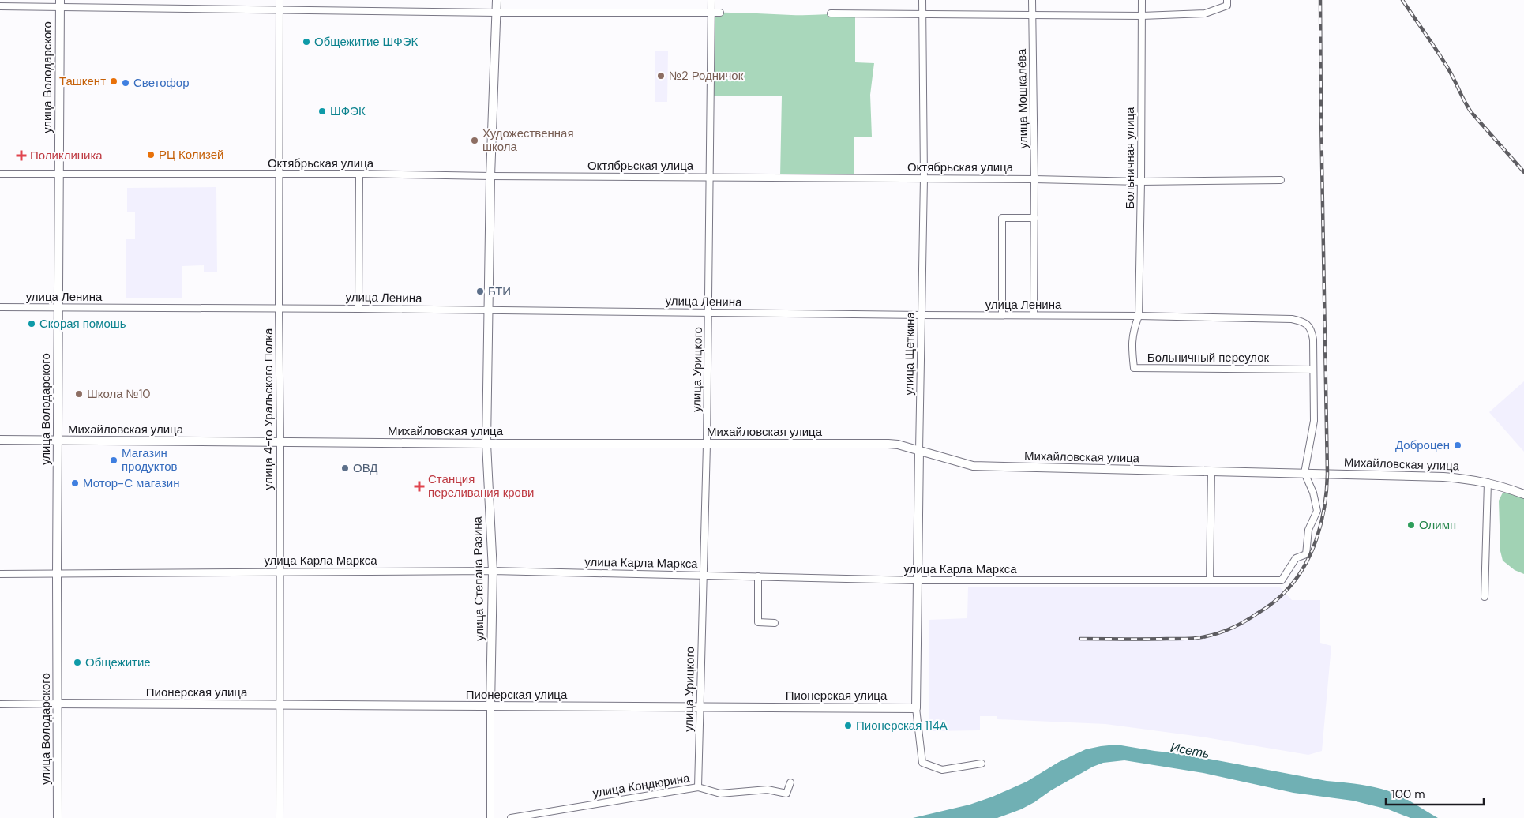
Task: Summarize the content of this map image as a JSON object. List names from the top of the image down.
{
  "streets": {
    "main road": [
      "улица Володарского",
      "улица Щеткина",
      "Михайловская улица",
      "улица Степана Разина",
      "Пионерская улица"
    ],
    "street": [
      "улица Мошкалёва",
      "Больничная улица",
      "Октябрьская улица",
      "улица Ленина",
      "Больничный переулок",
      "улица Урицкого",
      "улица 4-го Уральского Полка",
      "улица Карла Маркса",
      "улица Кондюрина"
    ]
  },
  "crossings": [
    ["улица Володарского", "Октябрьская улица"],
    ["улица Володарского", "улица Ленина"],
    ["улица Володарского", "Михайловская улица"],
    ["улица Володарского", "улица Карла Маркса"],
    ["улица Володарского", "Пионерская улица"],
    ["улица Мошкалёва", "Октябрьская улица"],
    ["улица Мошкалёва", "улица Ленина"],
    ["Больничная улица", "Октябрьская улица"],
    ["Больничная улица", "улица Ленина"],
    ["Больничная улица", "Больничный переулок"],
    ["Октябрьская улица", "улица Щеткина"],
    ["Октябрьская улица", "улица Урицкого"],
    ["Октябрьская улица", "улица 4-го Уральского Полка"],
    ["Октябрьская улица", "улица Степана Разина"],
    ["улица Ленина", "улица Щеткина"],
    ["улица Ленина", "Больничный переулок"],
    ["улица Ленина", "улица Урицкого"],
    ["улица Ленина", "улица 4-го Уральского Полка"],
    ["улица Ленина", "Михайловская улица"],
    ["улица Ленина", "улица Карла Маркса"],
    ["улица Ленина", "улица Степана Разина"],
    ["улица Щеткина", "Михайловская улица"],
    ["улица Щеткина", "улица Карла Маркса"],
    ["улица Щеткина", "Пионерская улица"],
    ["улица Урицкого", "Михайловская улица"],
    ["улица Урицкого", "улица Карла Маркса"],
    ["улица Урицкого", "Пионерская улица"],
    ["улица Урицкого", "улица Кондюрина"],
    ["улица 4-го Уральского Полка", "Михайловская улица"],
    ["улица 4-го Уральского Полка", "улица Карла Маркса"],
    ["улица 4-го Уральского Полка", "Пионерская улица"],
    ["Михайловская улица", "улица Карла Маркса"],
    ["Михайловская улица", "улица Степана Разина"],
    ["улица Карла Маркса", "улица Степана Разина"],
    ["улица Степана Разина", "Пионерская улица"]
  ],
  "water": ["Исеть"],
  "places": {
    "other": [
      "Общежитие ШФЭК",
      "№2 Родничок",
      "Ташкент",
      "Светофор",
      "ШФЭК",
      "Художественная школа",
      "РЦ Колизей",
      "БТИ",
      "Скорая помошь",
      "Школа №10",
      "Доброцен",
      "Магазин продуктов",
      "ОВД",
      "Мотор-С магазин",
      "Олимп",
      "Общежитие",
      "Пионерская 114А"
    ],
    "health": ["Поликлиника", "Станция переливания крови"]
  },
  "scale_bar": "100 m"
}
